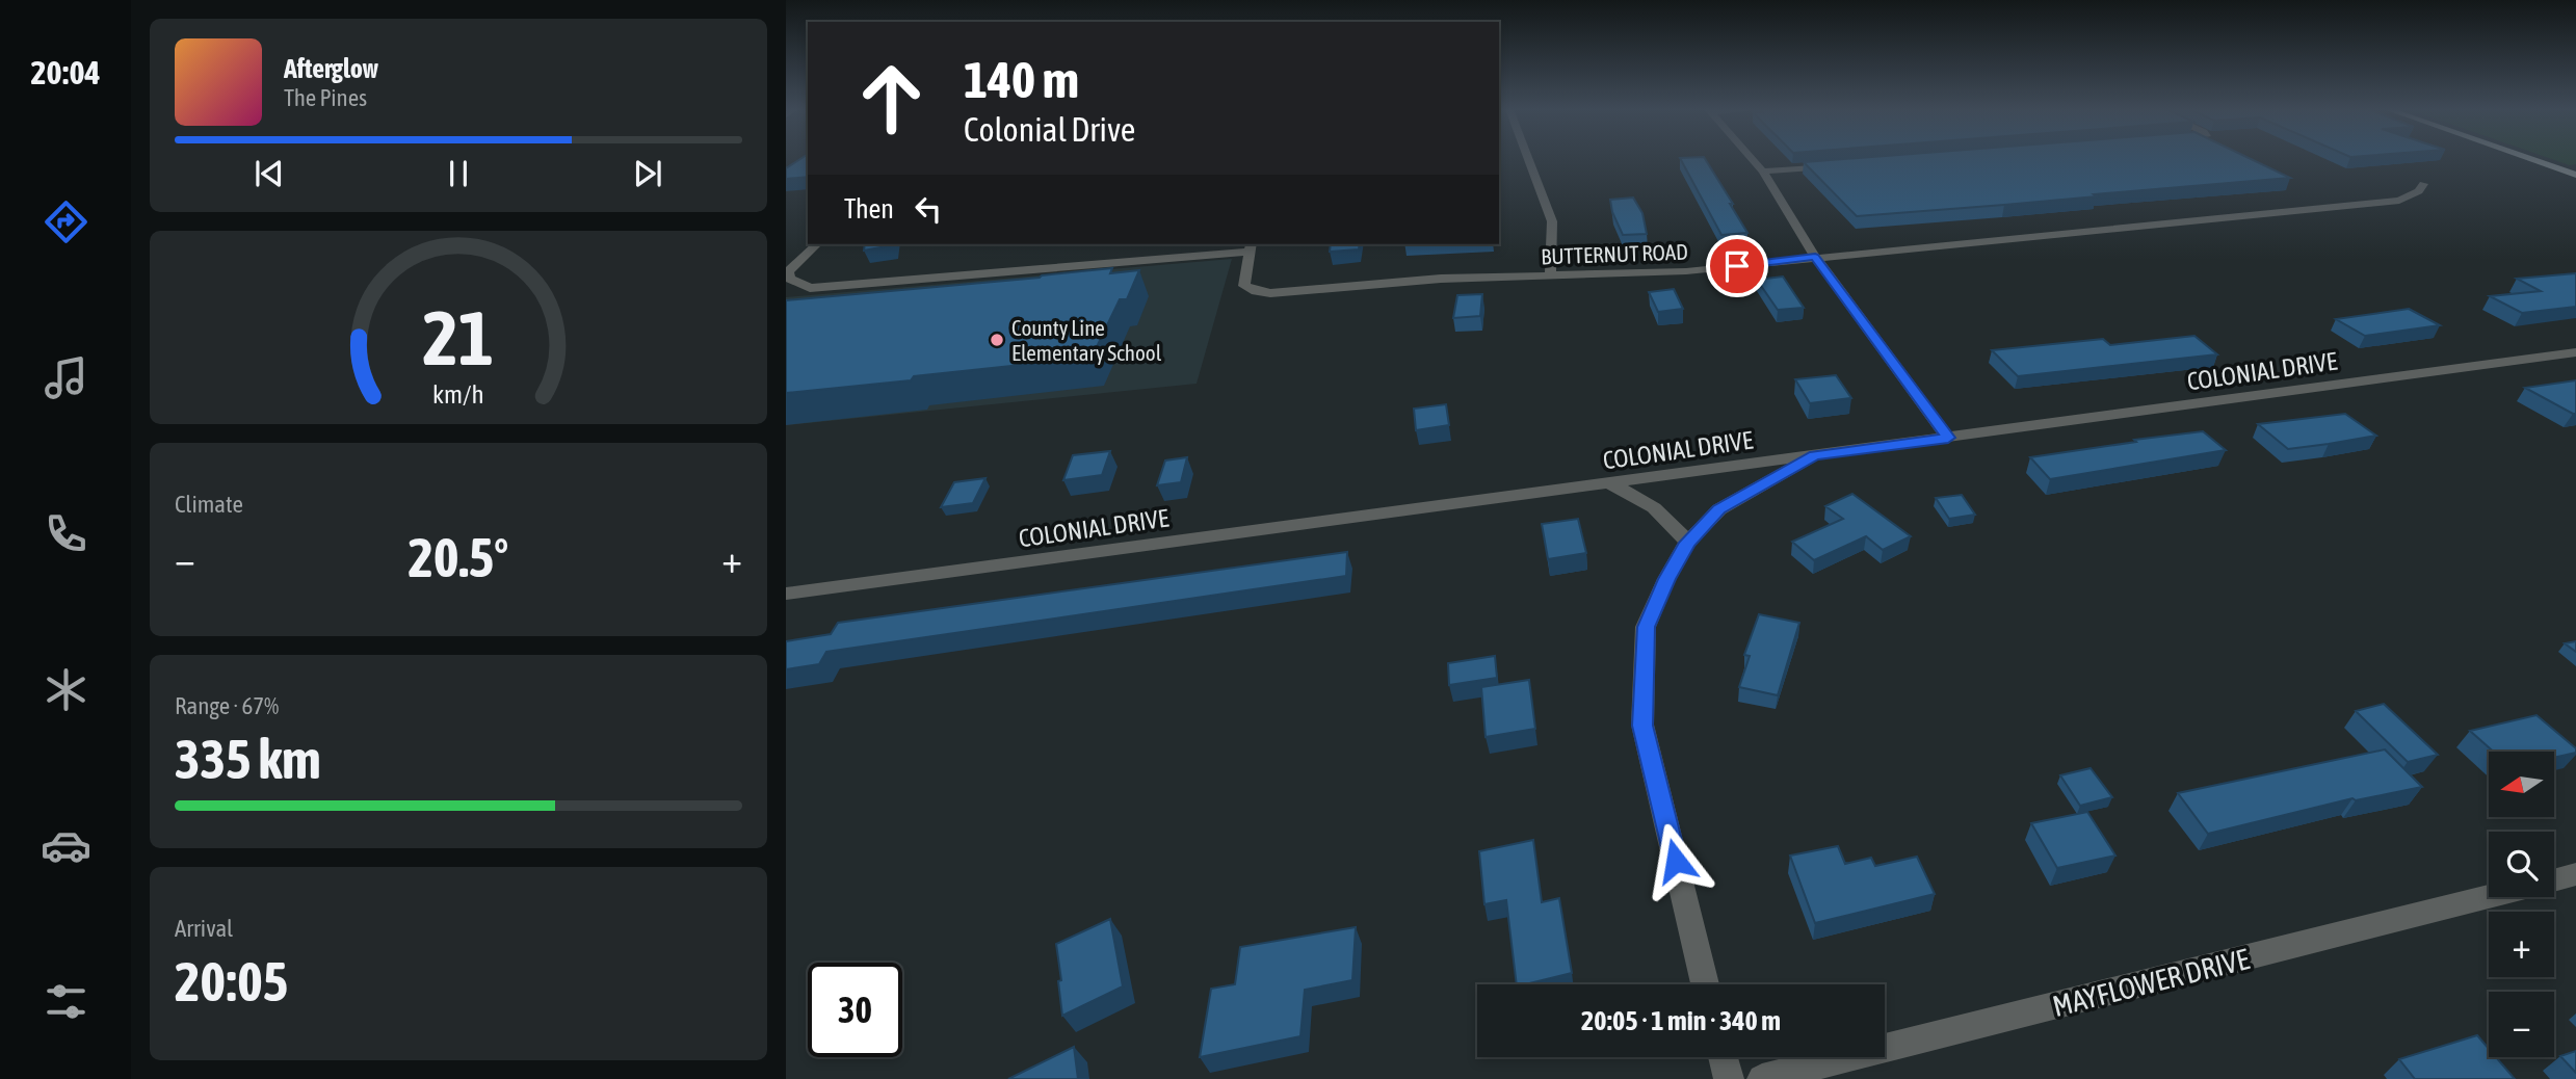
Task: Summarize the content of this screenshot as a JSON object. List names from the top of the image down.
{
  "streets": {
    "street": ["BUTTERNUT ROAD", "COLONIAL DRIVE", "MAYFLOWER DRIVE"]
  },
  "places": ["County Line Elementary School"],
  "north": "left",
  "page": {
    "tabs": "20:04",
    "turn": ["140 m", "Colonial Drive"],
    "song": ["Afterglow", "The Pines"],
    "then": "Then",
    "tile": [
      "Climate",
      ["Range · 67%", "335 km"],
      ["Arrival", "20:05"]
    ],
    "heat": ["−", "20.5°", "+"],
    "map_buttons": ["+", "−"],
    "limit": "30",
    "trip": "20:05 · 1 min · 340 m",
    "gauge": ["21", "km/h"]
  }
}
